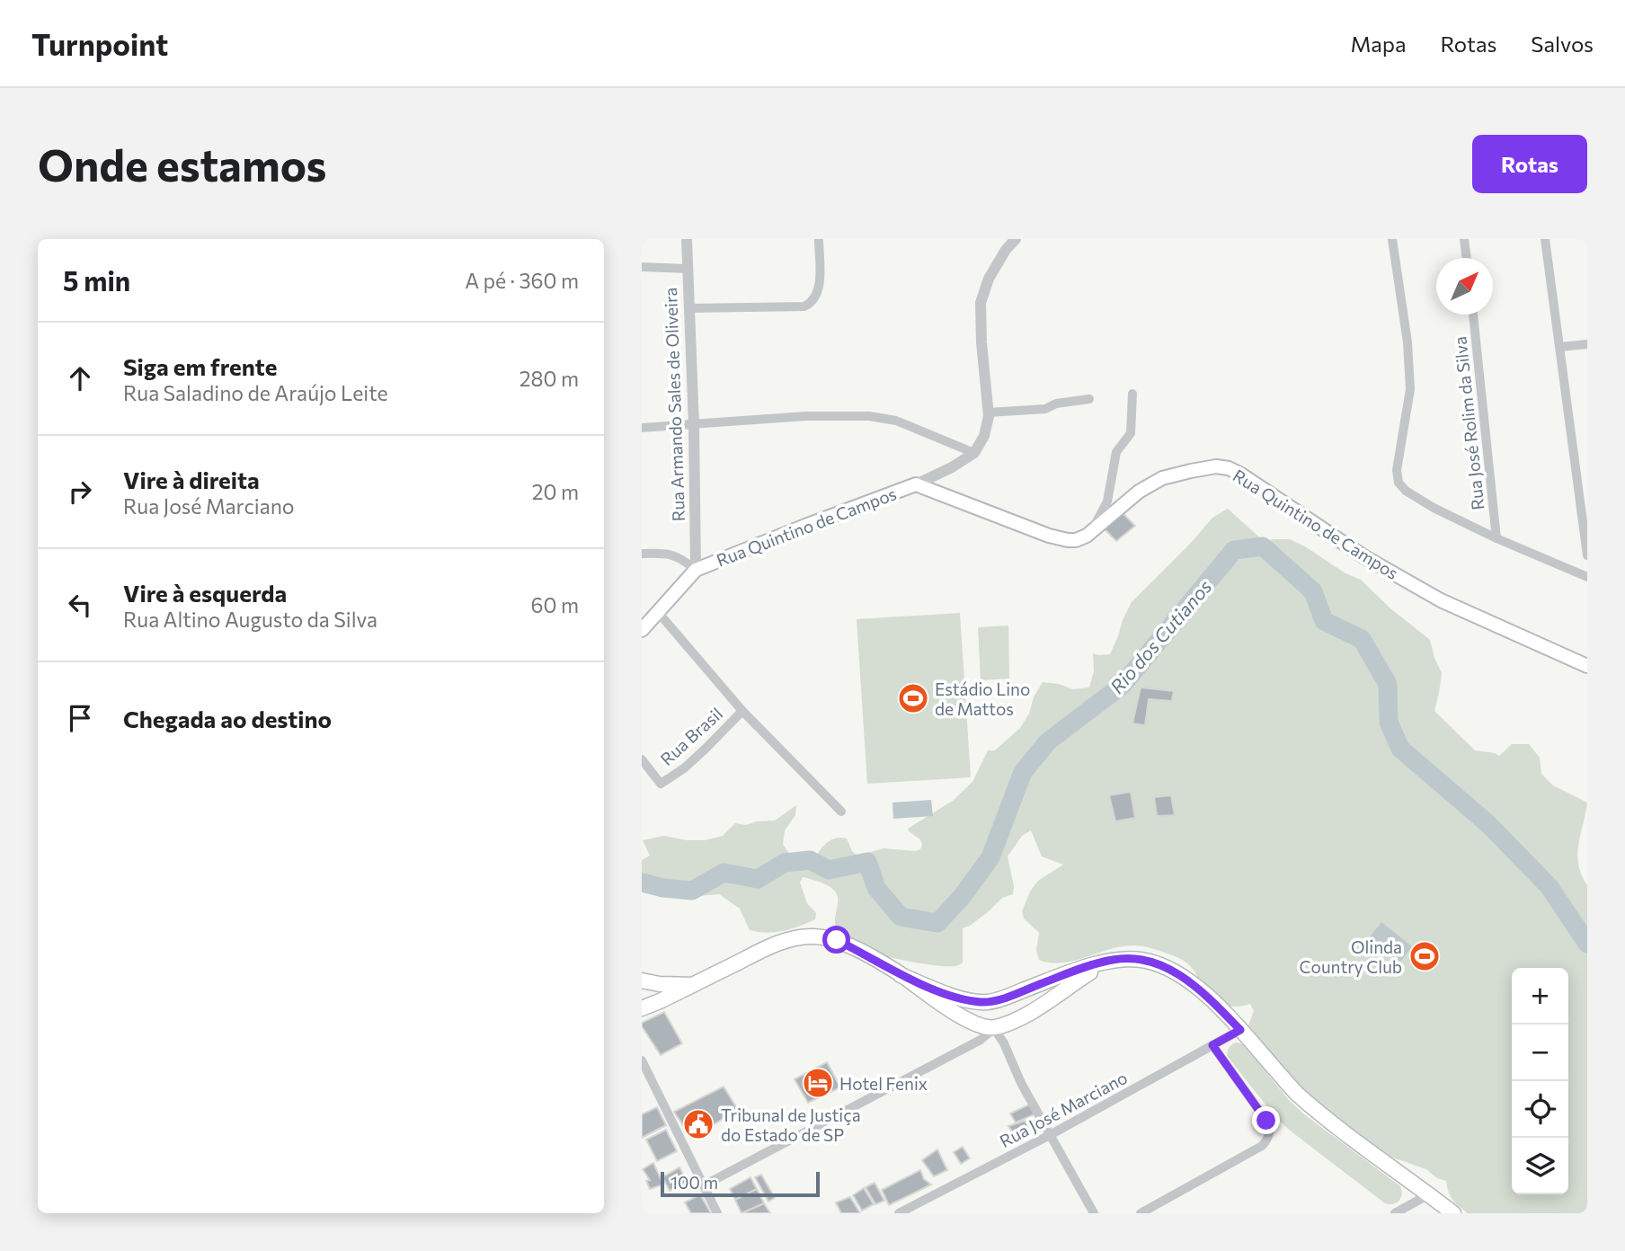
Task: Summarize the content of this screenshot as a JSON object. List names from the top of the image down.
{
  "streets": {
    "main road": ["Rua Quintino de Campos"],
    "street": [
      "Rua Armando Sales de Oliveira",
      "Rua José Rolim da Silva",
      "Rua Brasil",
      "Rua José Marciano"
    ]
  },
  "crossings": [
    ["Rua Armando Sales de Oliveira", "Rua Quintino de Campos"]
  ],
  "water": ["Rio dos Cutianos"],
  "places": {
    "sports": ["Estádio Lino de Mattos", "Olinda Country Club"],
    "hotel": ["Hotel Fenix"],
    "public building": ["Tribunal de Justiça do Estado de SP"]
  },
  "scale_bar": "100 m",
  "north": "top right",
  "page": {
    "header": "Turnpoint",
    "nav": ["Mapa", "Rotas", "Salvos"],
    "buttons": "Rotas",
    "title": "Onde estamos",
    "heading": ["5 min", "A pé · 360 m"],
    "list": [
      ["Siga em frente", "Rua Saladino de Araújo Leite", "280 m"],
      ["Vire à direita", "Rua José Marciano", "20 m"],
      ["Vire à esquerda", "Rua Altino Augusto da Silva", "60 m"],
      "Chegada ao destino"
    ],
    "map_buttons": ["+", "−"],
    "scale": "100 m"
  }
}
